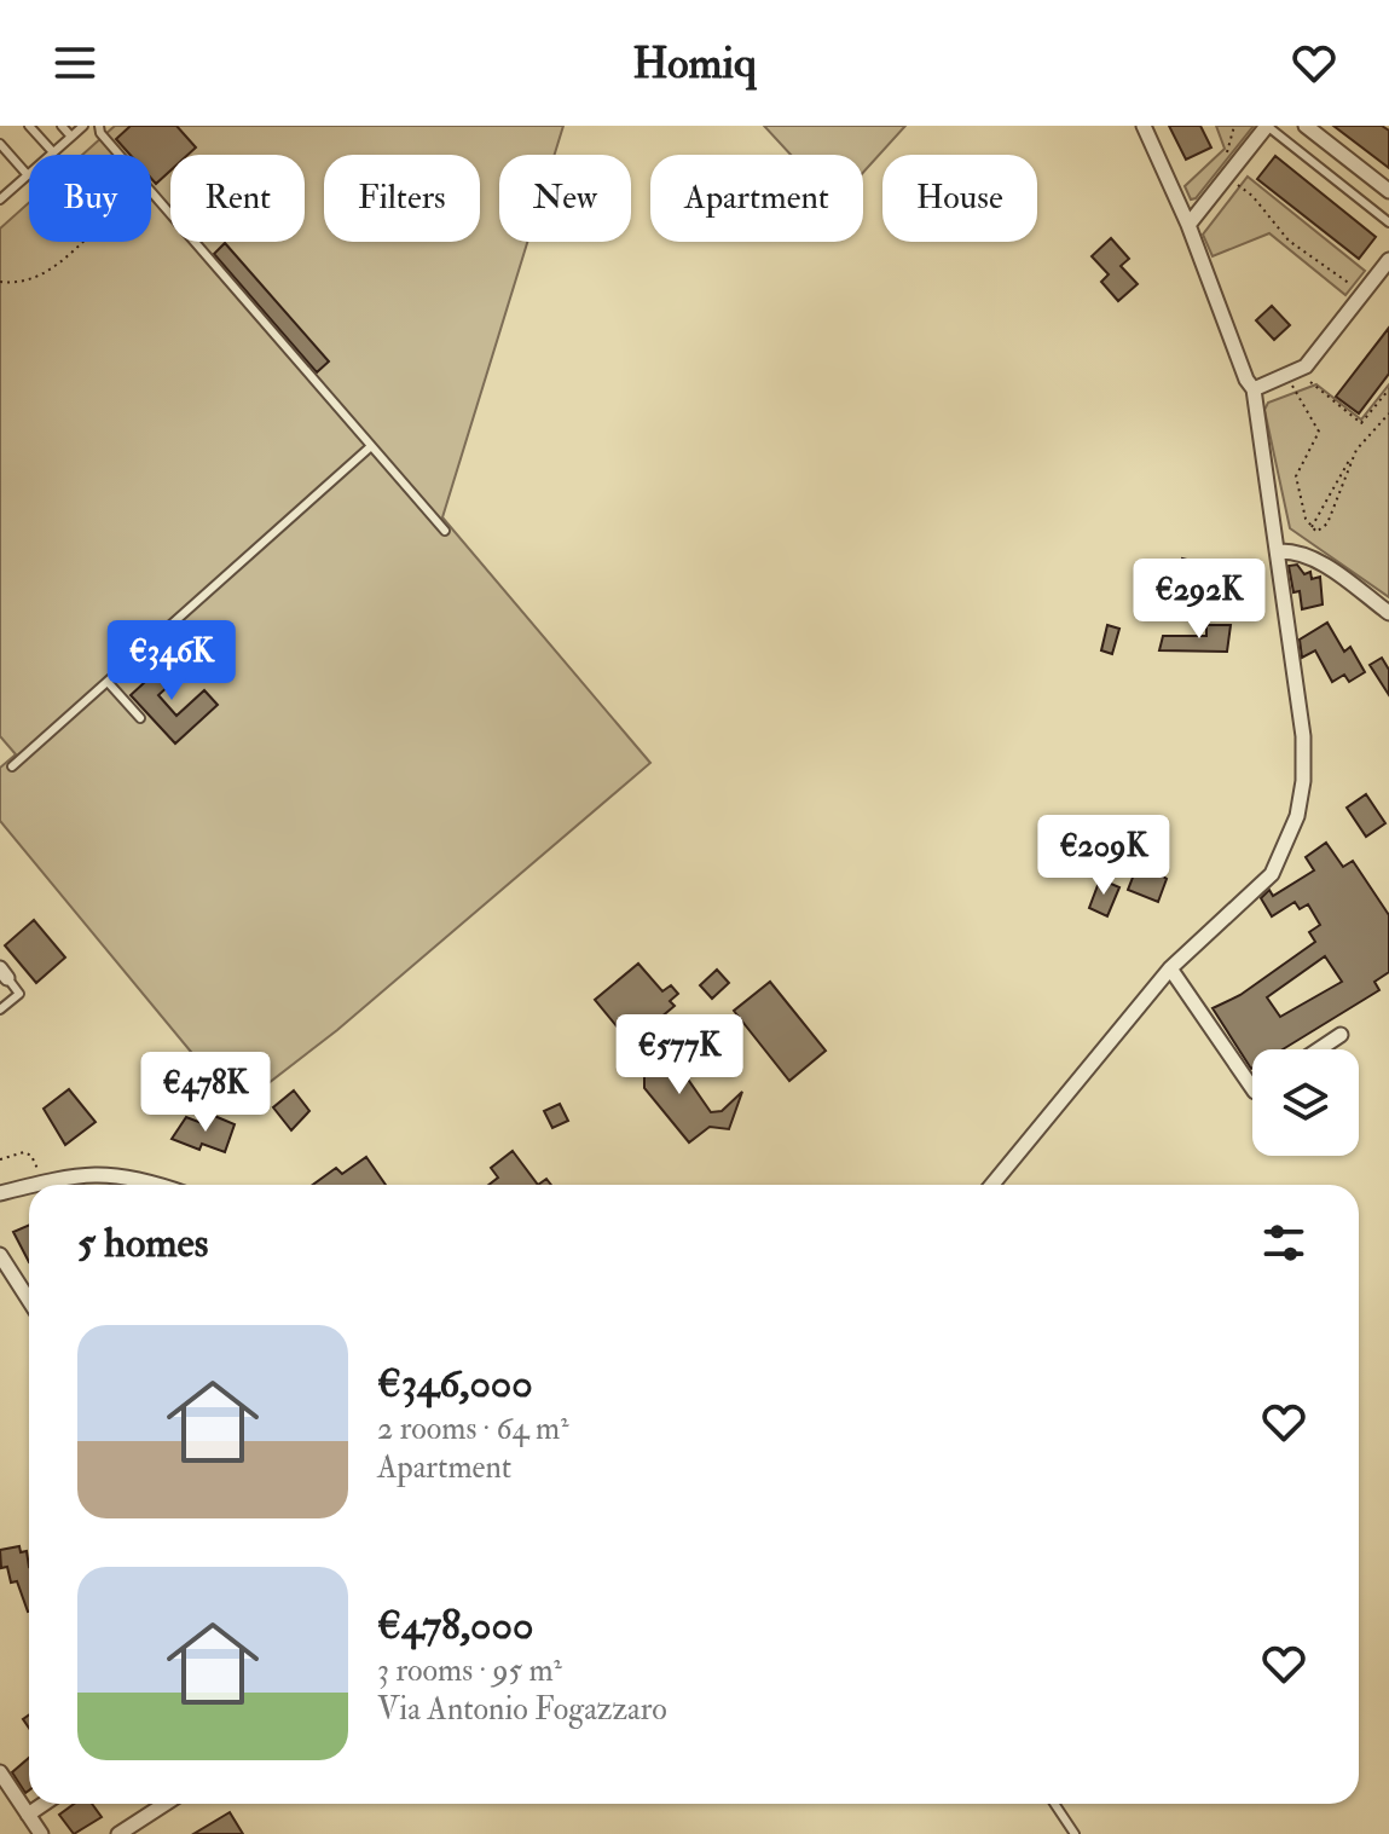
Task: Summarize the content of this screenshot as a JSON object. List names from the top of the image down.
{
  "page": {
    "header": "Homiq",
    "chip": [
      "Buy",
      "Rent",
      "Filters",
      "New",
      "Apartment",
      "House"
    ],
    "price": [
      "€292K",
      "€346K",
      "€209K",
      "€577K",
      "€478K"
    ],
    "heading": "5 homes",
    "list": [
      {
        "name": "€346,000",
        "note": "2 rooms · 64 m² · Apartment"
      },
      {
        "name": "€478,000",
        "note": "3 rooms · 95 m² · Via Antonio Fogazzaro"
      }
    ]
  }
}
